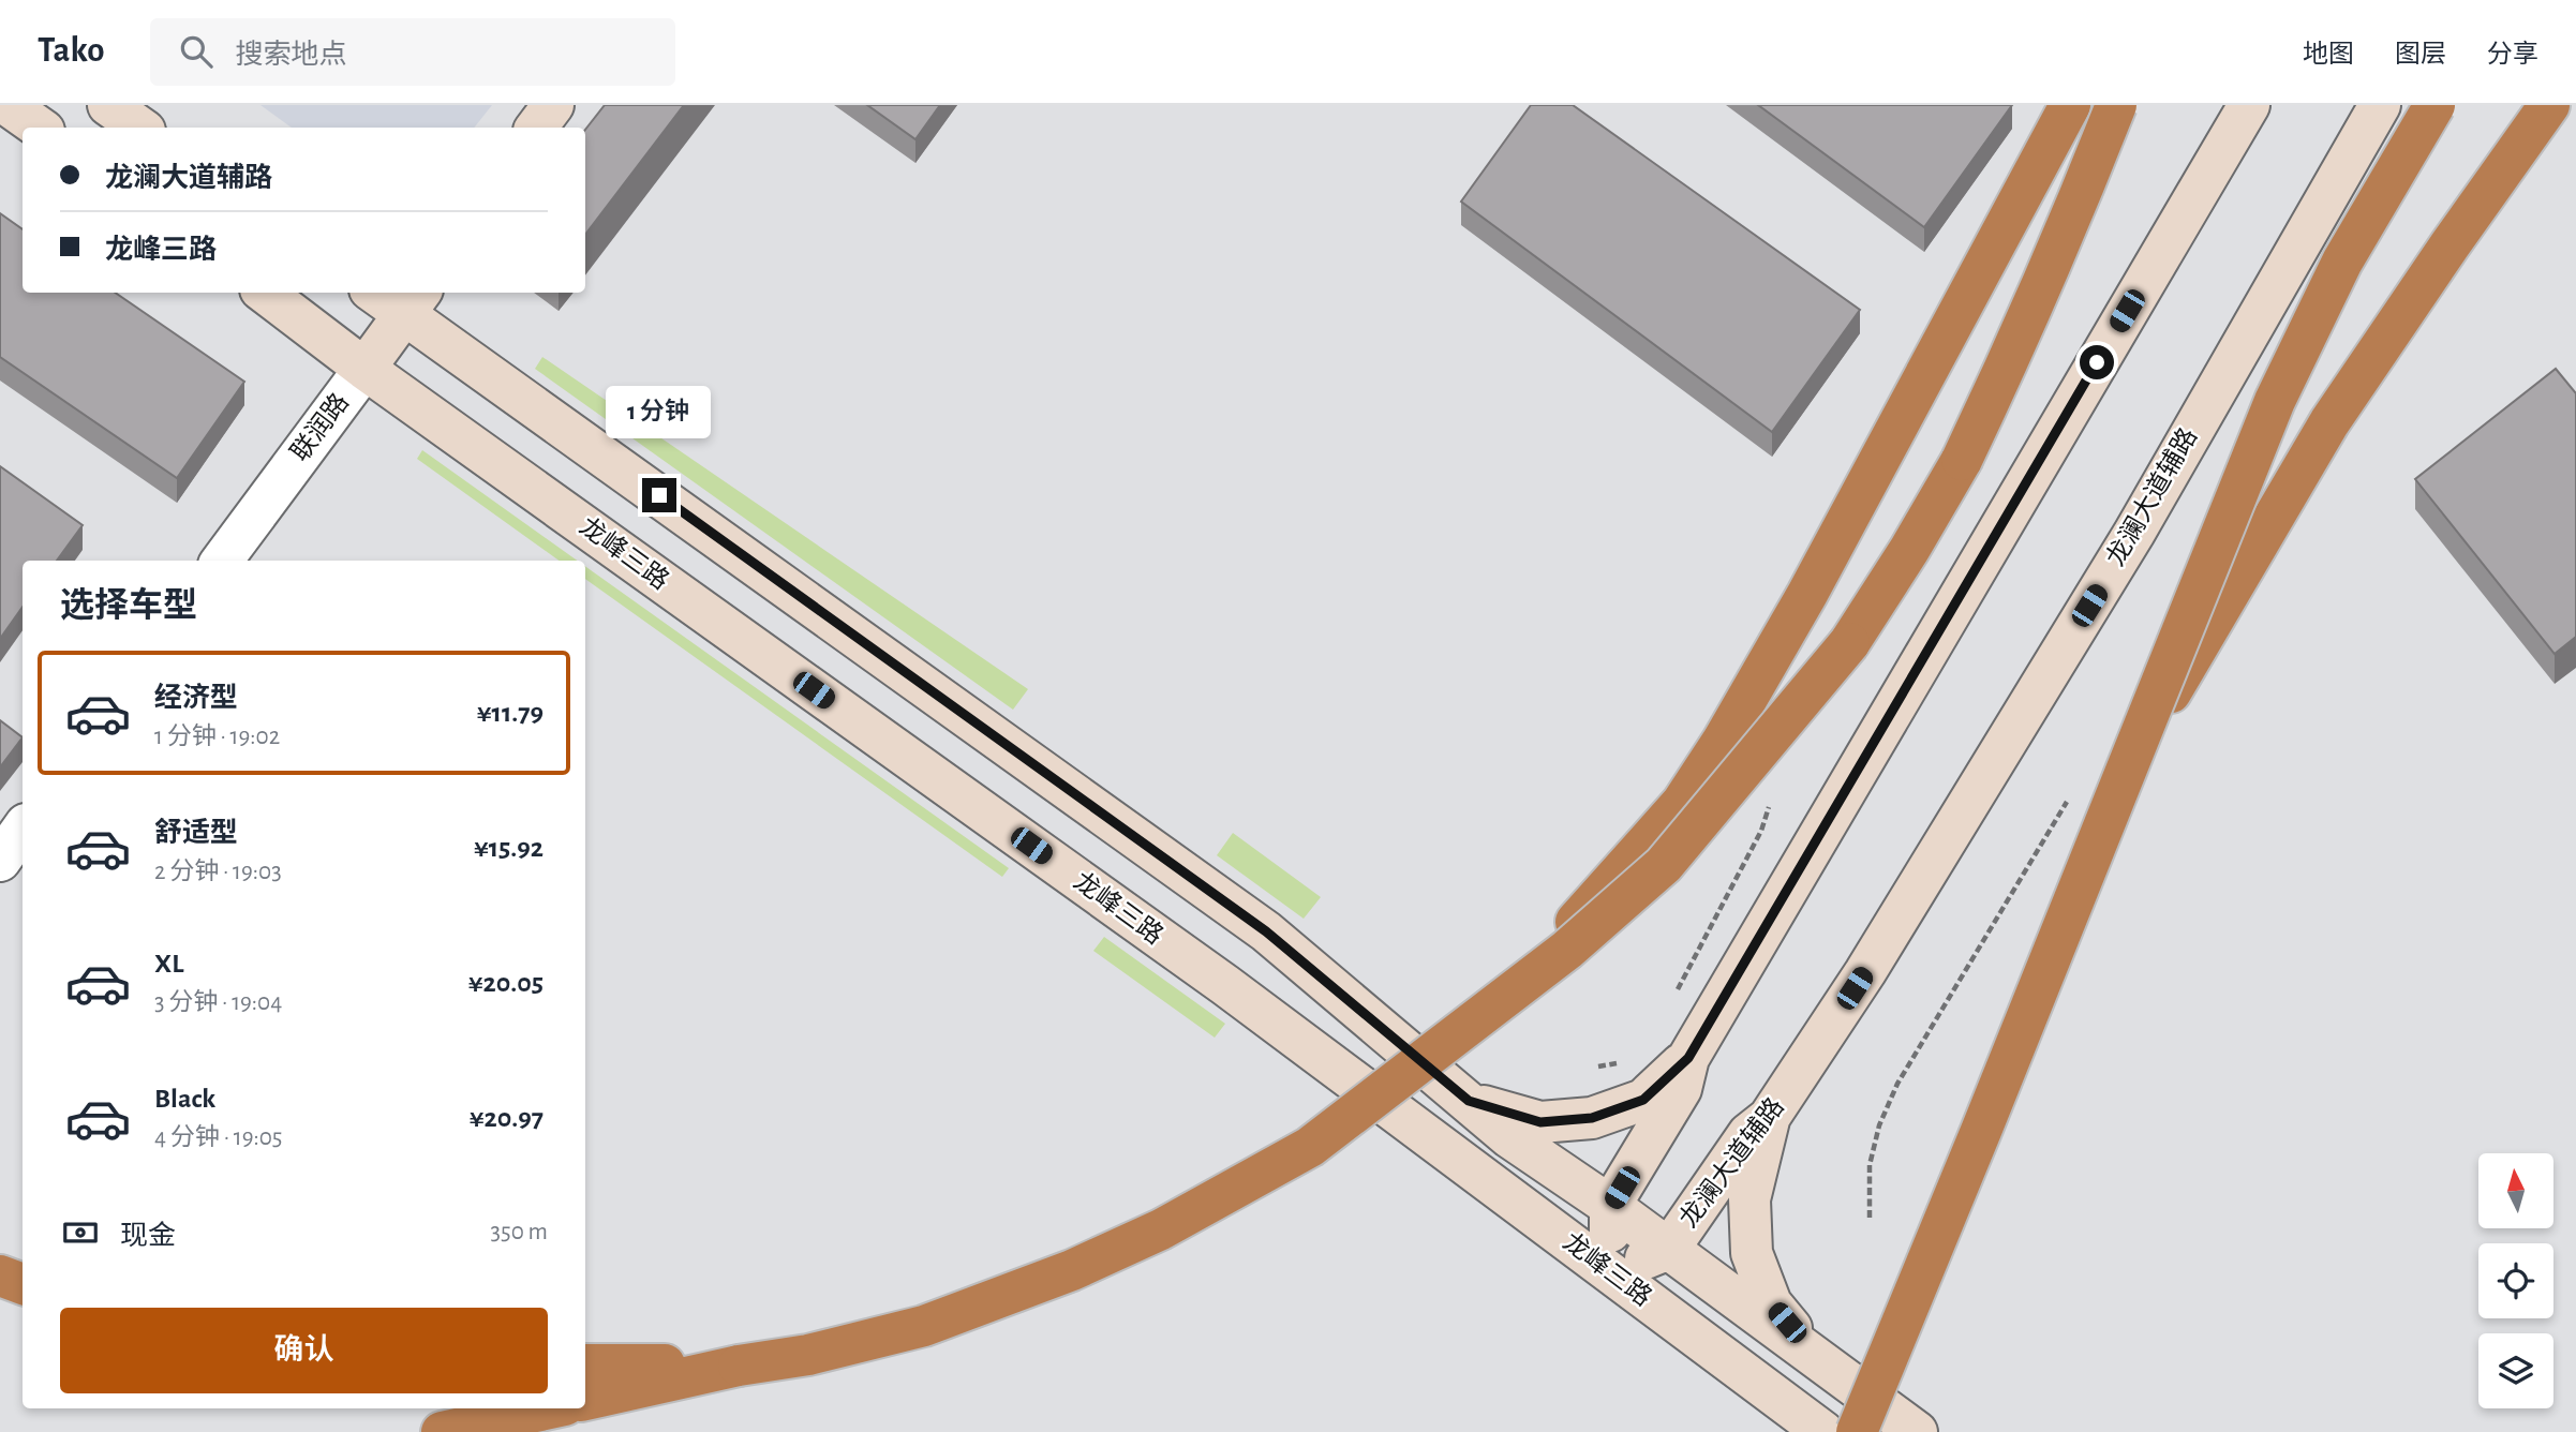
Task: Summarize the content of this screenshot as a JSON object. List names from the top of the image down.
{
  "streets": {
    "main road": ["联润路", "龙澜大道辅路", "龙峰三路"]
  },
  "crossings": [
    ["联润路", "龙峰三路"],
    ["龙澜大道辅路", "龙峰三路"]
  ],
  "north": "top",
  "page": {
    "header": "Tako",
    "search": "搜索地点",
    "nav": ["地图", "图层", "分享"],
    "banner": ["龙澜大道辅路", "龙峰三路"],
    "bubble": "1 分钟",
    "heading": "选择车型",
    "list": [
      {
        "name": "经济型",
        "note": "1 分钟 · 19:02",
        "value": "¥11.79"
      },
      {
        "name": "舒适型",
        "note": "2 分钟 · 19:03",
        "value": "¥15.92"
      },
      {
        "name": "XL",
        "note": "3 分钟 · 19:04",
        "value": "¥20.05"
      },
      {
        "name": "Black",
        "note": "4 分钟 · 19:05",
        "value": "¥20.97"
      }
    ],
    "pay": ["现金", "350 m"],
    "buttons": "确认"
  }
}
